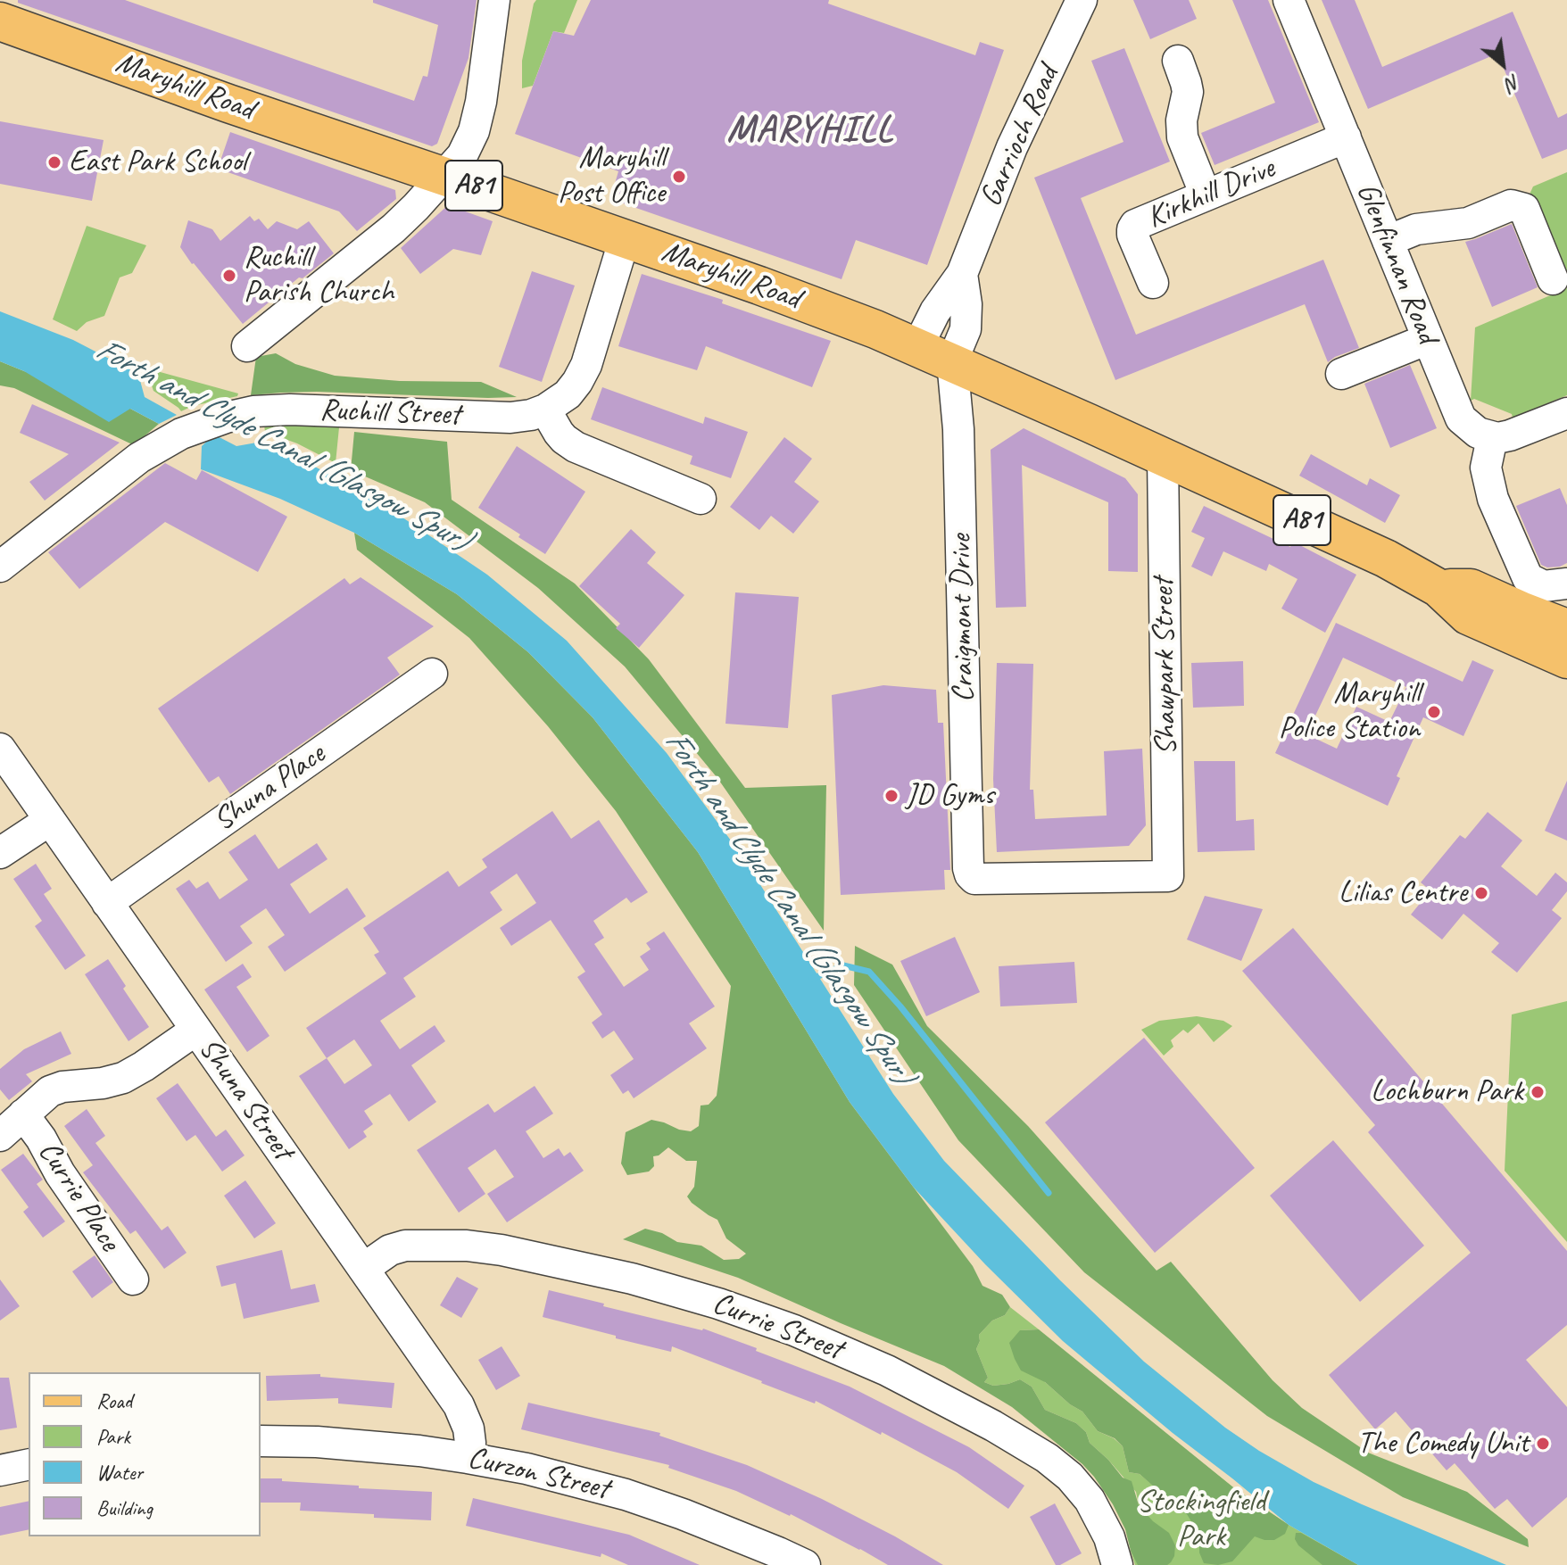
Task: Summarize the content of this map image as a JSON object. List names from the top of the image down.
{
  "streets": {
    "main road": ["Maryhill Road", "A81"],
    "street": [
      "Garrioch Road",
      "Kirkhill Drive",
      "Glenfinnan Road",
      "Ruchill Street",
      "Craigmont Drive",
      "Shawpark Street",
      "Shuna Place",
      "Shuna Street",
      "Currie Place",
      "Currie Street",
      "Curzon Street"
    ]
  },
  "crossings": [
    ["Maryhill Road", "Garrioch Road"],
    ["Maryhill Road", "Ruchill Street"],
    ["Maryhill Road", "Craigmont Drive"],
    ["Maryhill Road", "Shawpark Street"],
    ["Garrioch Road", "Craigmont Drive"],
    ["Kirkhill Drive", "Glenfinnan Road"],
    ["Craigmont Drive", "Shawpark Street"],
    ["Shuna Place", "Shuna Street"],
    ["Shuna Street", "Currie Place"],
    ["Shuna Street", "Currie Street"],
    ["Shuna Street", "Curzon Street"]
  ],
  "districts": ["MARYHILL"],
  "water": ["Forth and Clyde Canal (Glasgow Spur)"],
  "parks": ["Stockingfield Park"],
  "places": [
    "East Park School",
    "Maryhill Post Office",
    "Ruchill Parish Church",
    "Maryhill Police Station",
    "JD Gyms",
    "Lilias Centre",
    "Lochburn Park",
    "The Comedy Unit"
  ],
  "legend": [
    "Road",
    "Park",
    "Water",
    "Building"
  ],
  "north": "bottom right"
}
